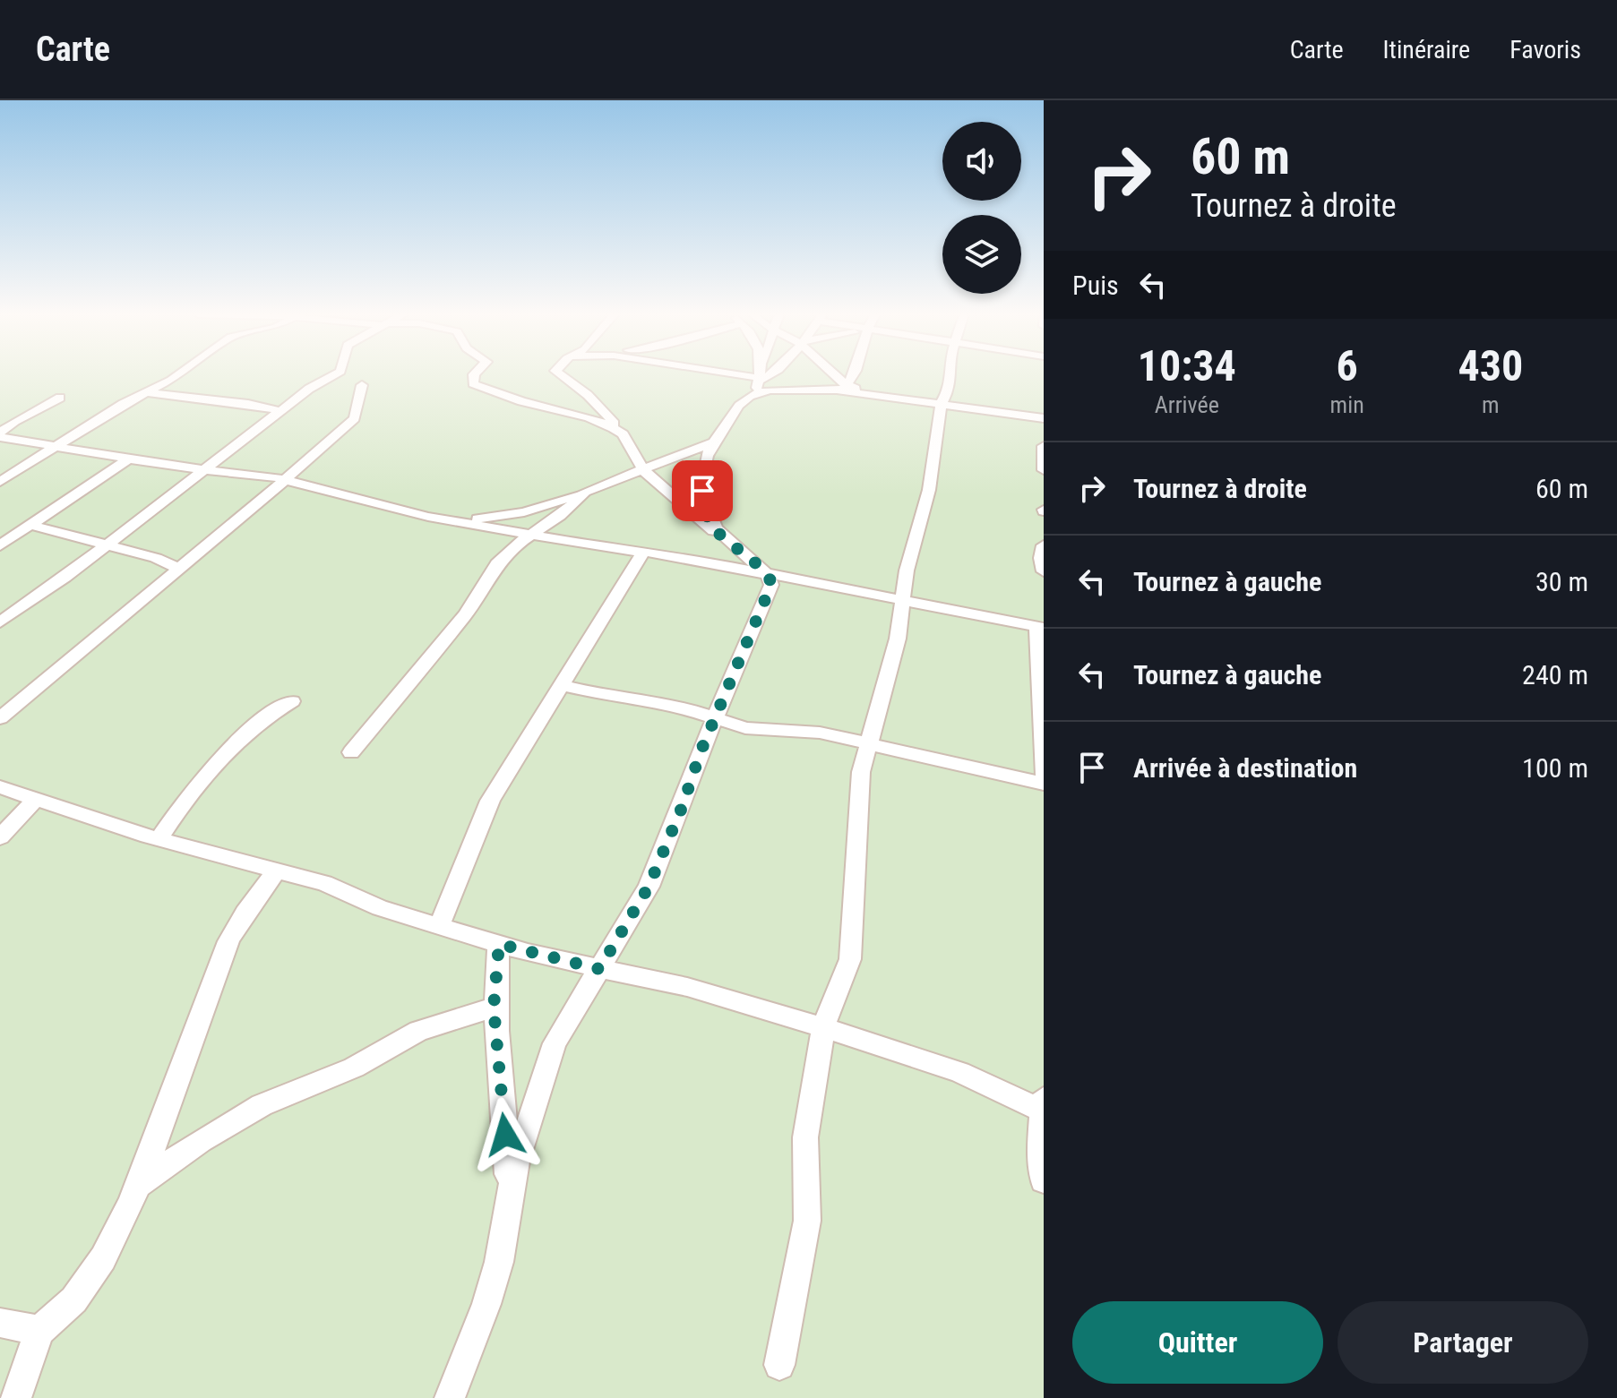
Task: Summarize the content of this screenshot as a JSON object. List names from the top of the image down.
{
  "page": {
    "header": "Carte",
    "nav": ["Carte", "Itinéraire", "Favoris"],
    "turn": ["60 m", "Tournez à droite"],
    "then": "Puis",
    "eta": [
      "10:34",
      "Arrivée",
      "6",
      "min",
      "430",
      "m"
    ],
    "list": [
      {
        "name": "Tournez à droite",
        "value": "60 m"
      },
      {
        "name": "Tournez à gauche",
        "value": "30 m"
      },
      {
        "name": "Tournez à gauche",
        "value": "240 m"
      },
      {
        "name": "Arrivée à destination",
        "value": "100 m"
      }
    ],
    "buttons": ["Quitter", "Partager"]
  }
}
